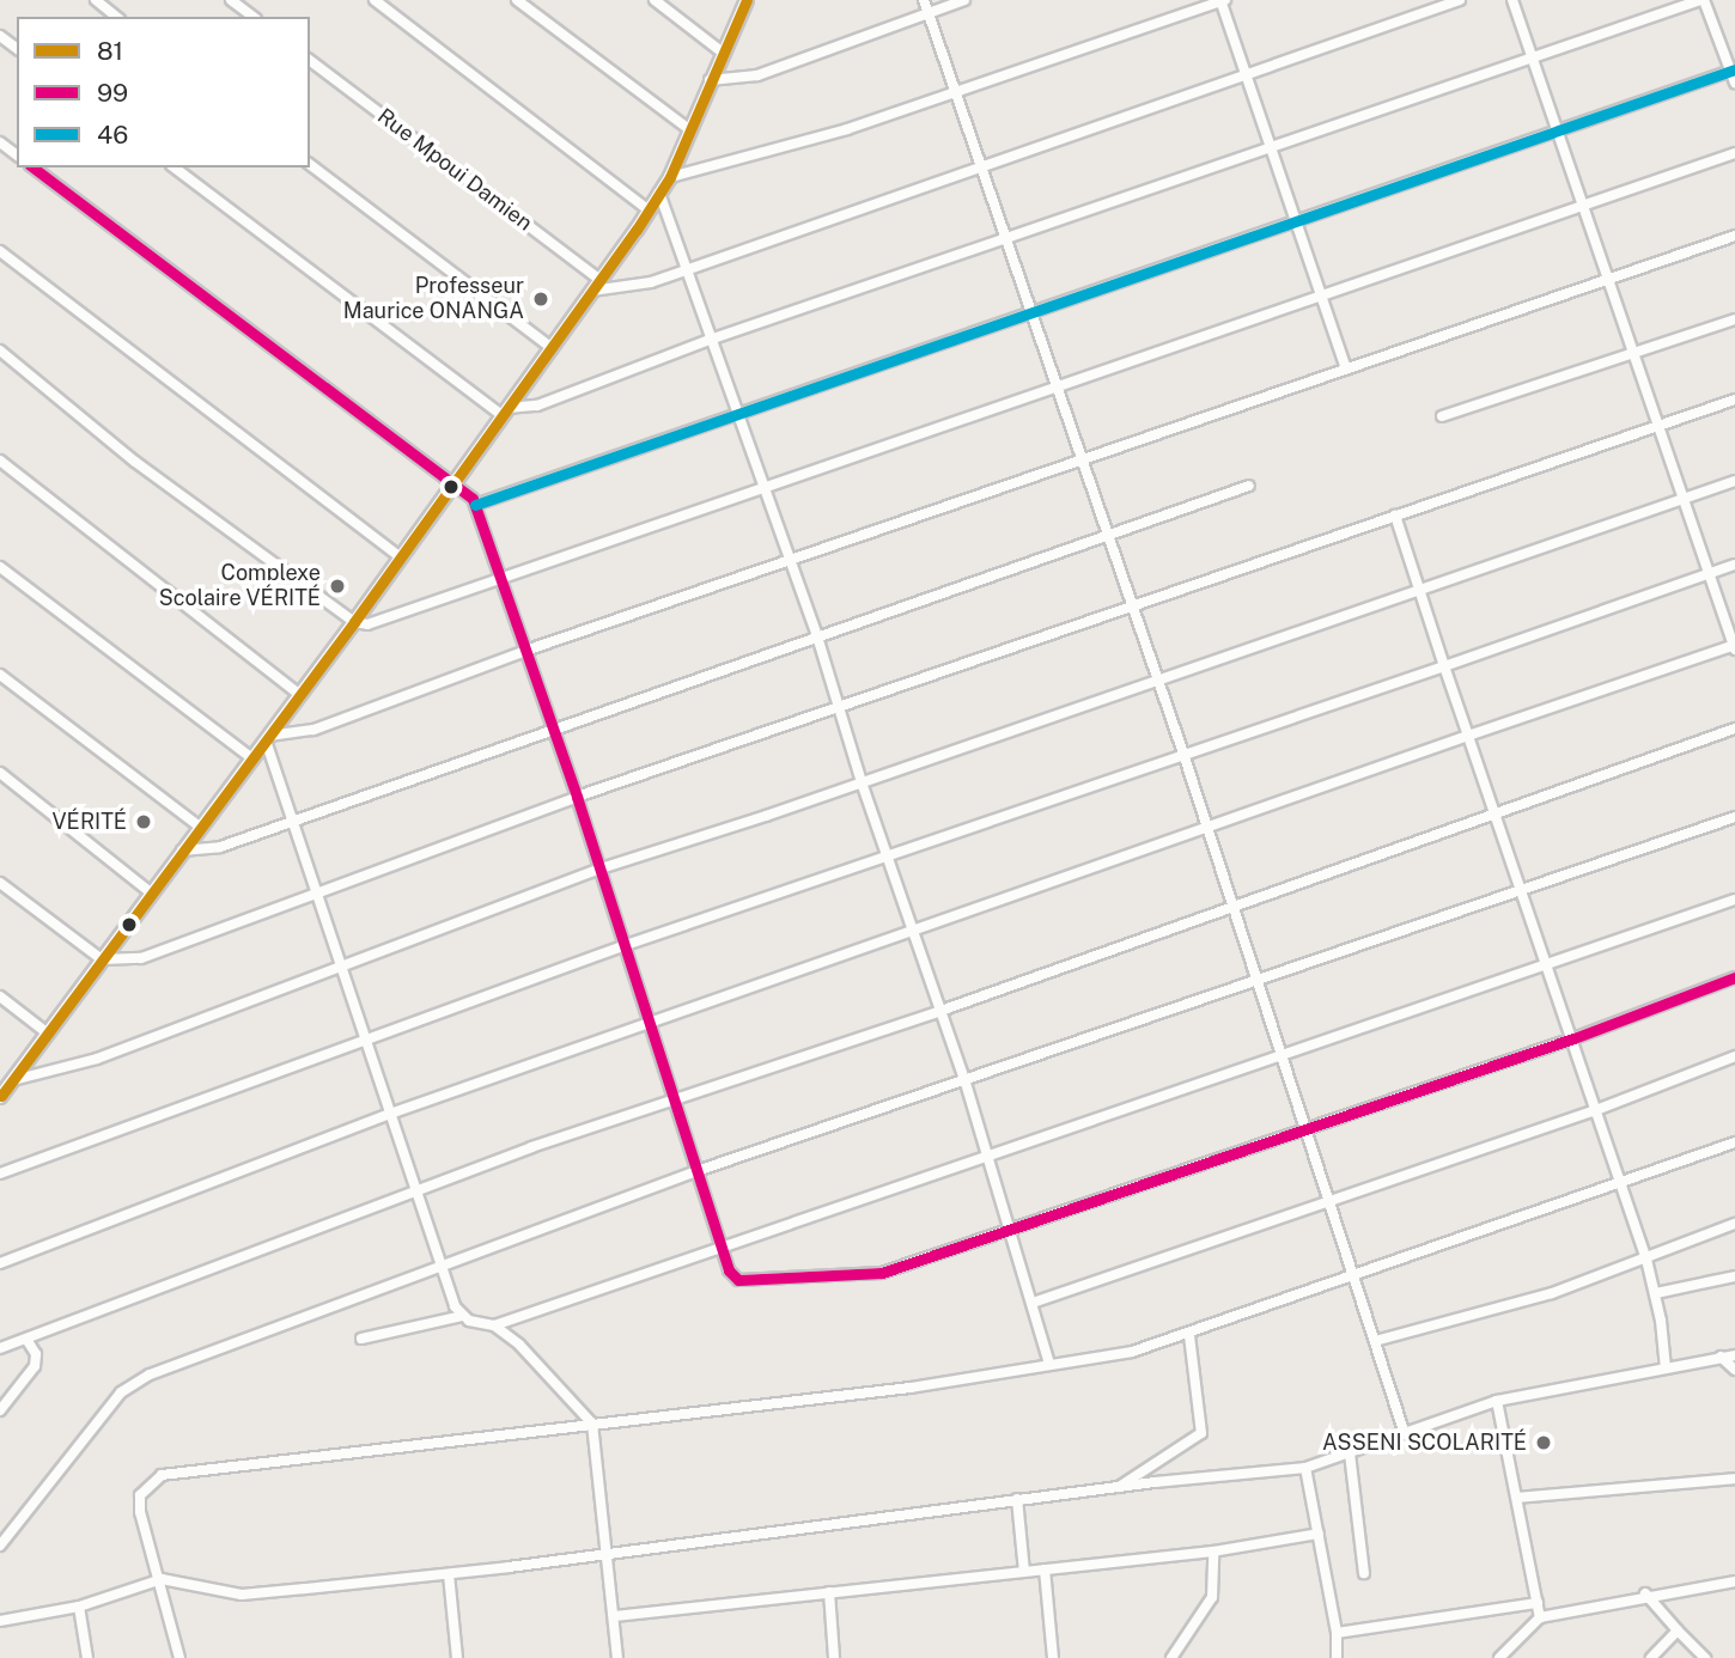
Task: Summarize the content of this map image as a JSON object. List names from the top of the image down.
{
  "streets": {
    "street": ["Rue Mpoui Damien"]
  },
  "places": [
    "Professeur Maurice ONANGA",
    "Complexe Scolaire VÉRITÉ",
    "VÉRITÉ",
    "ASSENI SCOLARITÉ"
  ],
  "lines": ["transit line 81", "transit line 46", "transit line 99"],
  "legend": ["81", "99", "46"]
}
